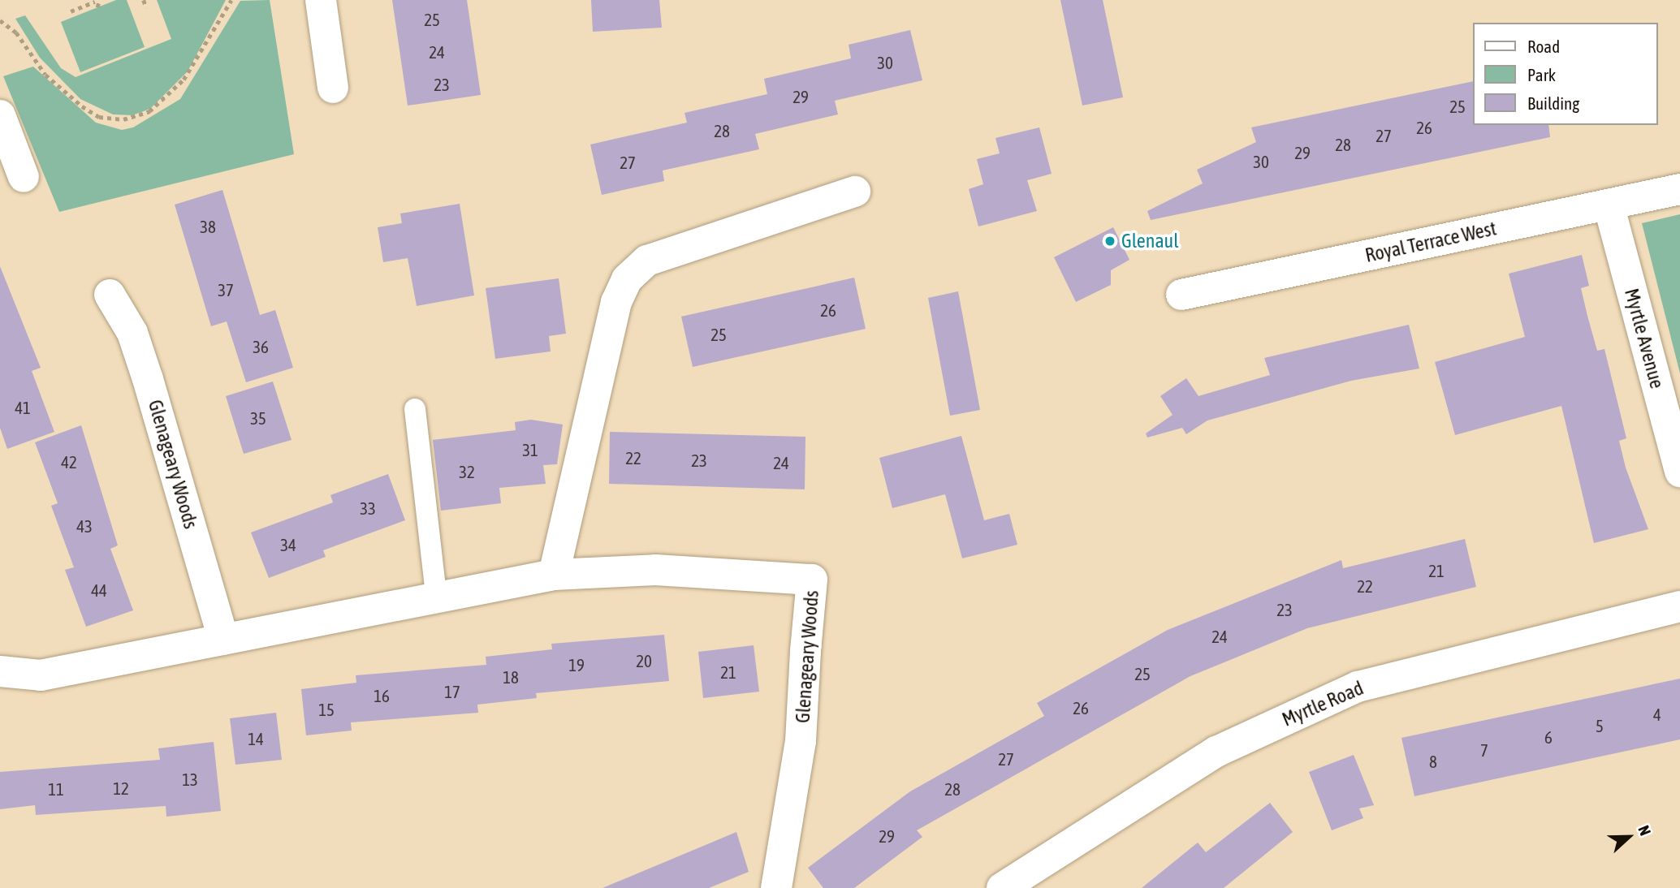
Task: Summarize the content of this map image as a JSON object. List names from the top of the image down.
{
  "streets": {
    "street": [
      "Royal Terrace West",
      "Myrtle Avenue",
      "Glenageary Woods",
      "Myrtle Road"
    ]
  },
  "crossings": [
    ["Royal Terrace West", "Myrtle Avenue"]
  ],
  "places": ["Glenaul"],
  "house_numbers": [
    "25",
    "24",
    "30",
    "23",
    "29",
    "25",
    "26",
    "28",
    "27",
    "28",
    "29",
    "30",
    "27",
    "38",
    "37",
    "26",
    "25",
    "36",
    "41",
    "35",
    "31",
    "22",
    "23",
    "42",
    "24",
    "32",
    "33",
    "43",
    "34",
    "21",
    "22",
    "44",
    "23",
    "24",
    "20",
    "19",
    "21",
    "25",
    "18",
    "17",
    "16",
    "26",
    "15",
    "4",
    "5",
    "6",
    "14",
    "7",
    "27",
    "8",
    "13",
    "12",
    "11",
    "28",
    "29"
  ],
  "legend": ["Road", "Park", "Building"],
  "north": "right"
}
